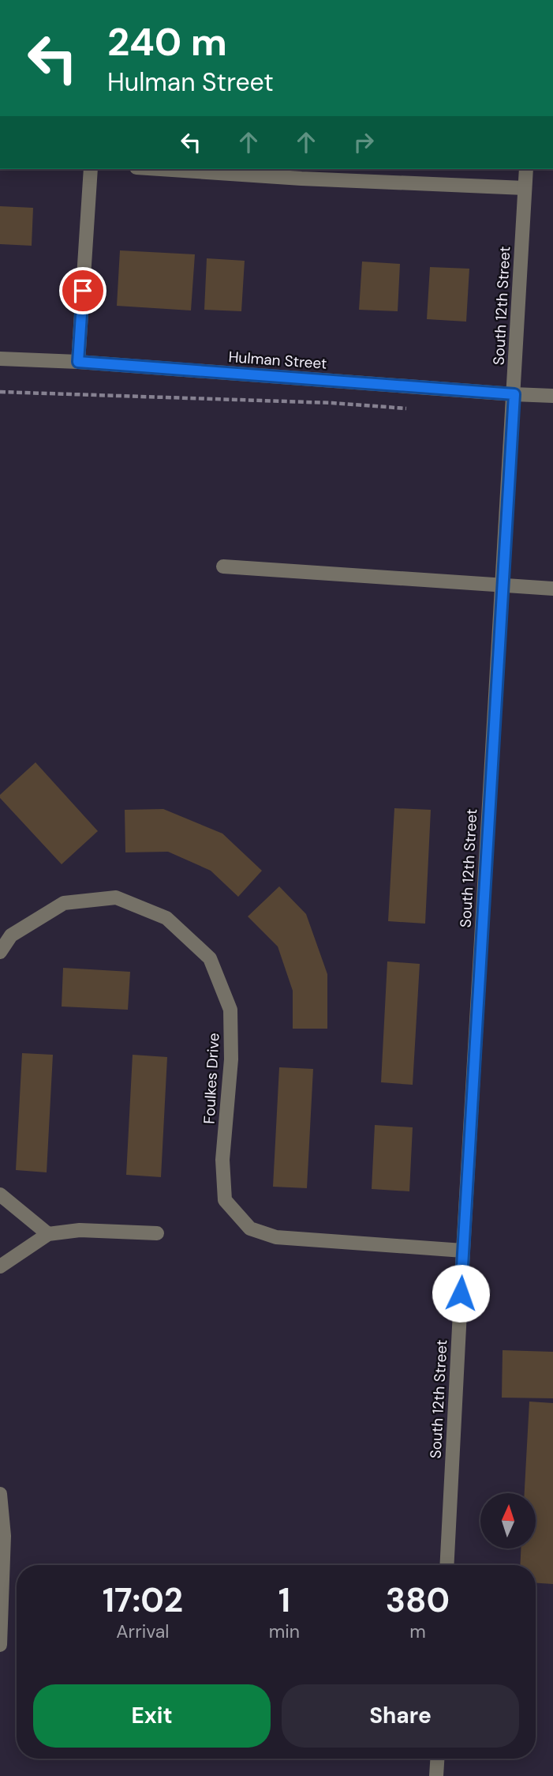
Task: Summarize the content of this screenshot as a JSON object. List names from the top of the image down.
{
  "streets": {
    "street": ["South 12th Street", "Hulman Street", "Foulkes Drive"]
  },
  "crossings": [
    ["South 12th Street", "Hulman Street"],
    ["South 12th Street", "Foulkes Drive"]
  ],
  "north": "top",
  "page": {
    "turn": ["240 m", "Hulman Street"],
    "eta": [
      "17:02",
      "Arrival",
      "1",
      "min",
      "380",
      "m"
    ],
    "buttons": ["Exit", "Share"]
  }
}
